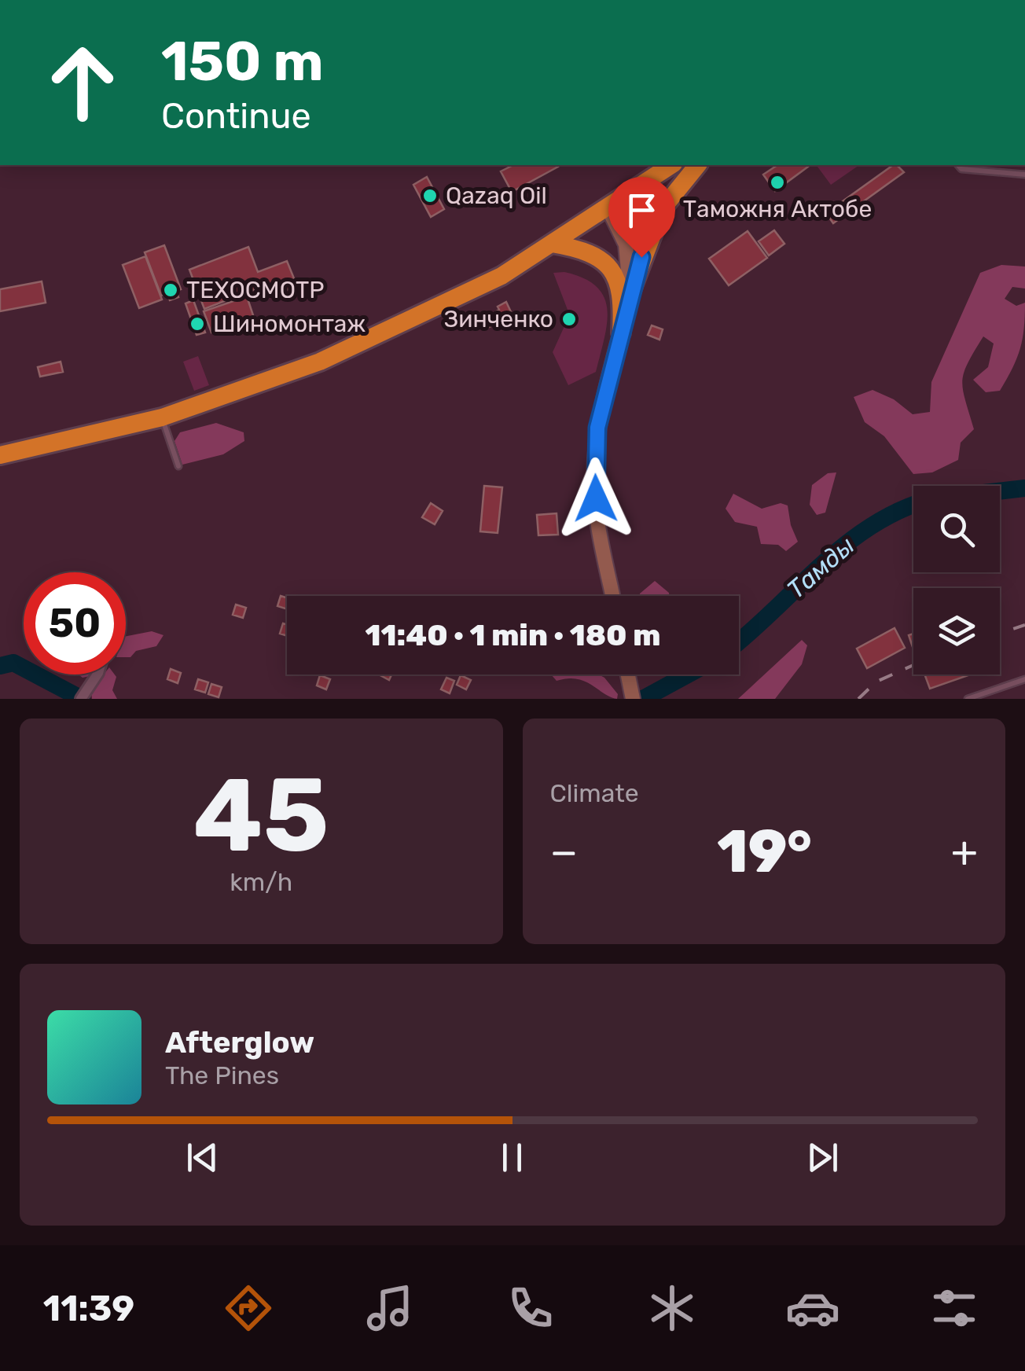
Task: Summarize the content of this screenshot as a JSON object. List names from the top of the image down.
{
  "water": ["Тамды"],
  "places": [
    "Таможня Актобе",
    "Qazaq Oil",
    "ТЕХОСМОТР",
    "Зинченко",
    "Шиномонтаж"
  ],
  "page": {
    "turn": ["150 m", "Continue"],
    "limit": "50",
    "trip": "11:40 · 1 min · 180 m",
    "tile": [
      ["45", "km/h"],
      "Climate"
    ],
    "heat": ["−", "19°", "+"],
    "song": ["Afterglow", "The Pines"],
    "tabs": "11:39"
  }
}
